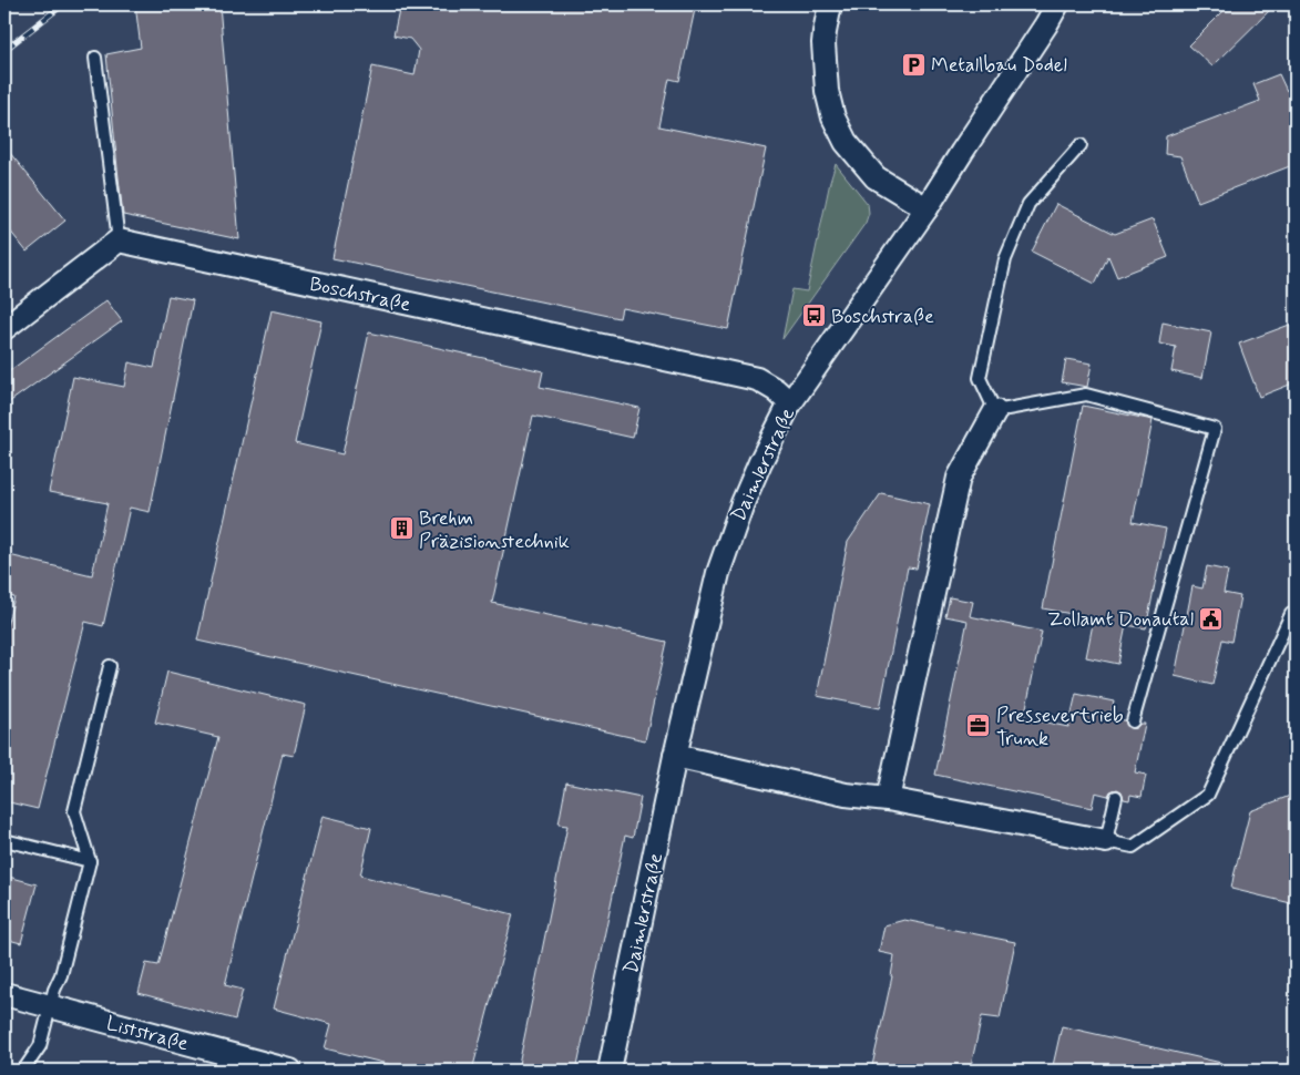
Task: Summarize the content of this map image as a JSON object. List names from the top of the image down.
{
  "streets": {
    "street": ["Boschstraße", "Daimlerstraße", "Liststraße"]
  },
  "crossings": [
    ["Boschstraße", "Daimlerstraße"]
  ],
  "places": {
    "parking": ["Metallbau Dodel"],
    "bus stop": ["Boschstraße"],
    "building": ["Brehm Präzisionstechnik"],
    "public building": ["Zollamt Donautal"],
    "office": ["Pressevertrieb Trunk"]
  }
}
